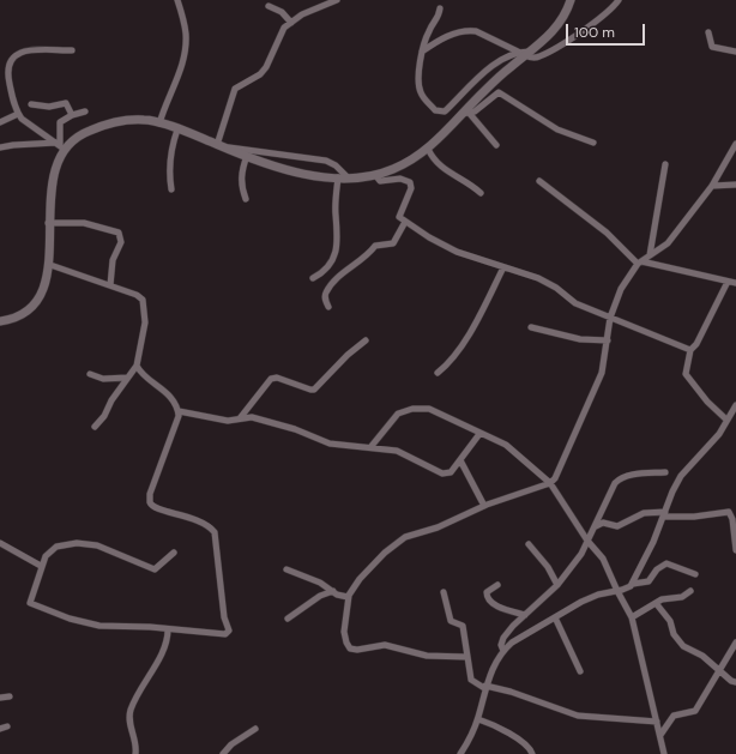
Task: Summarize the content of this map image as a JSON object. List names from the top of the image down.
{
  "scale_bar": "100 m"
}
